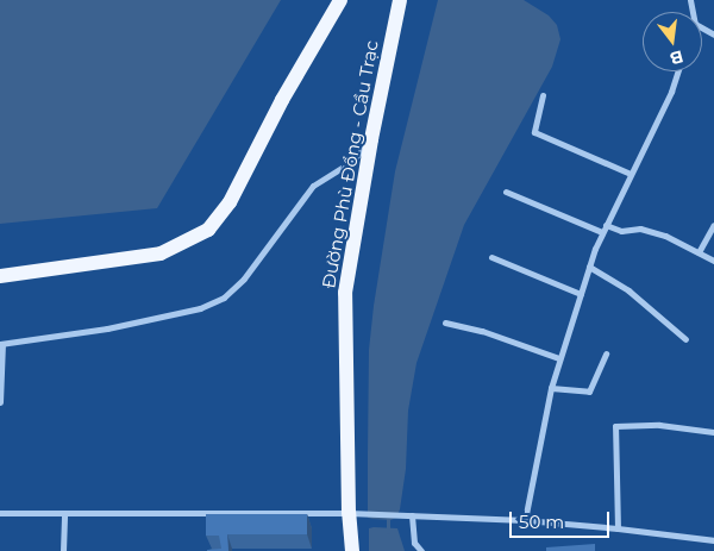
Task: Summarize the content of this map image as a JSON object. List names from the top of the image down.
{
  "streets": {
    "main road": ["Đường Phù Đổng - Cầu Trạc"]
  },
  "scale_bar": "50 m",
  "north": "bottom"
}
